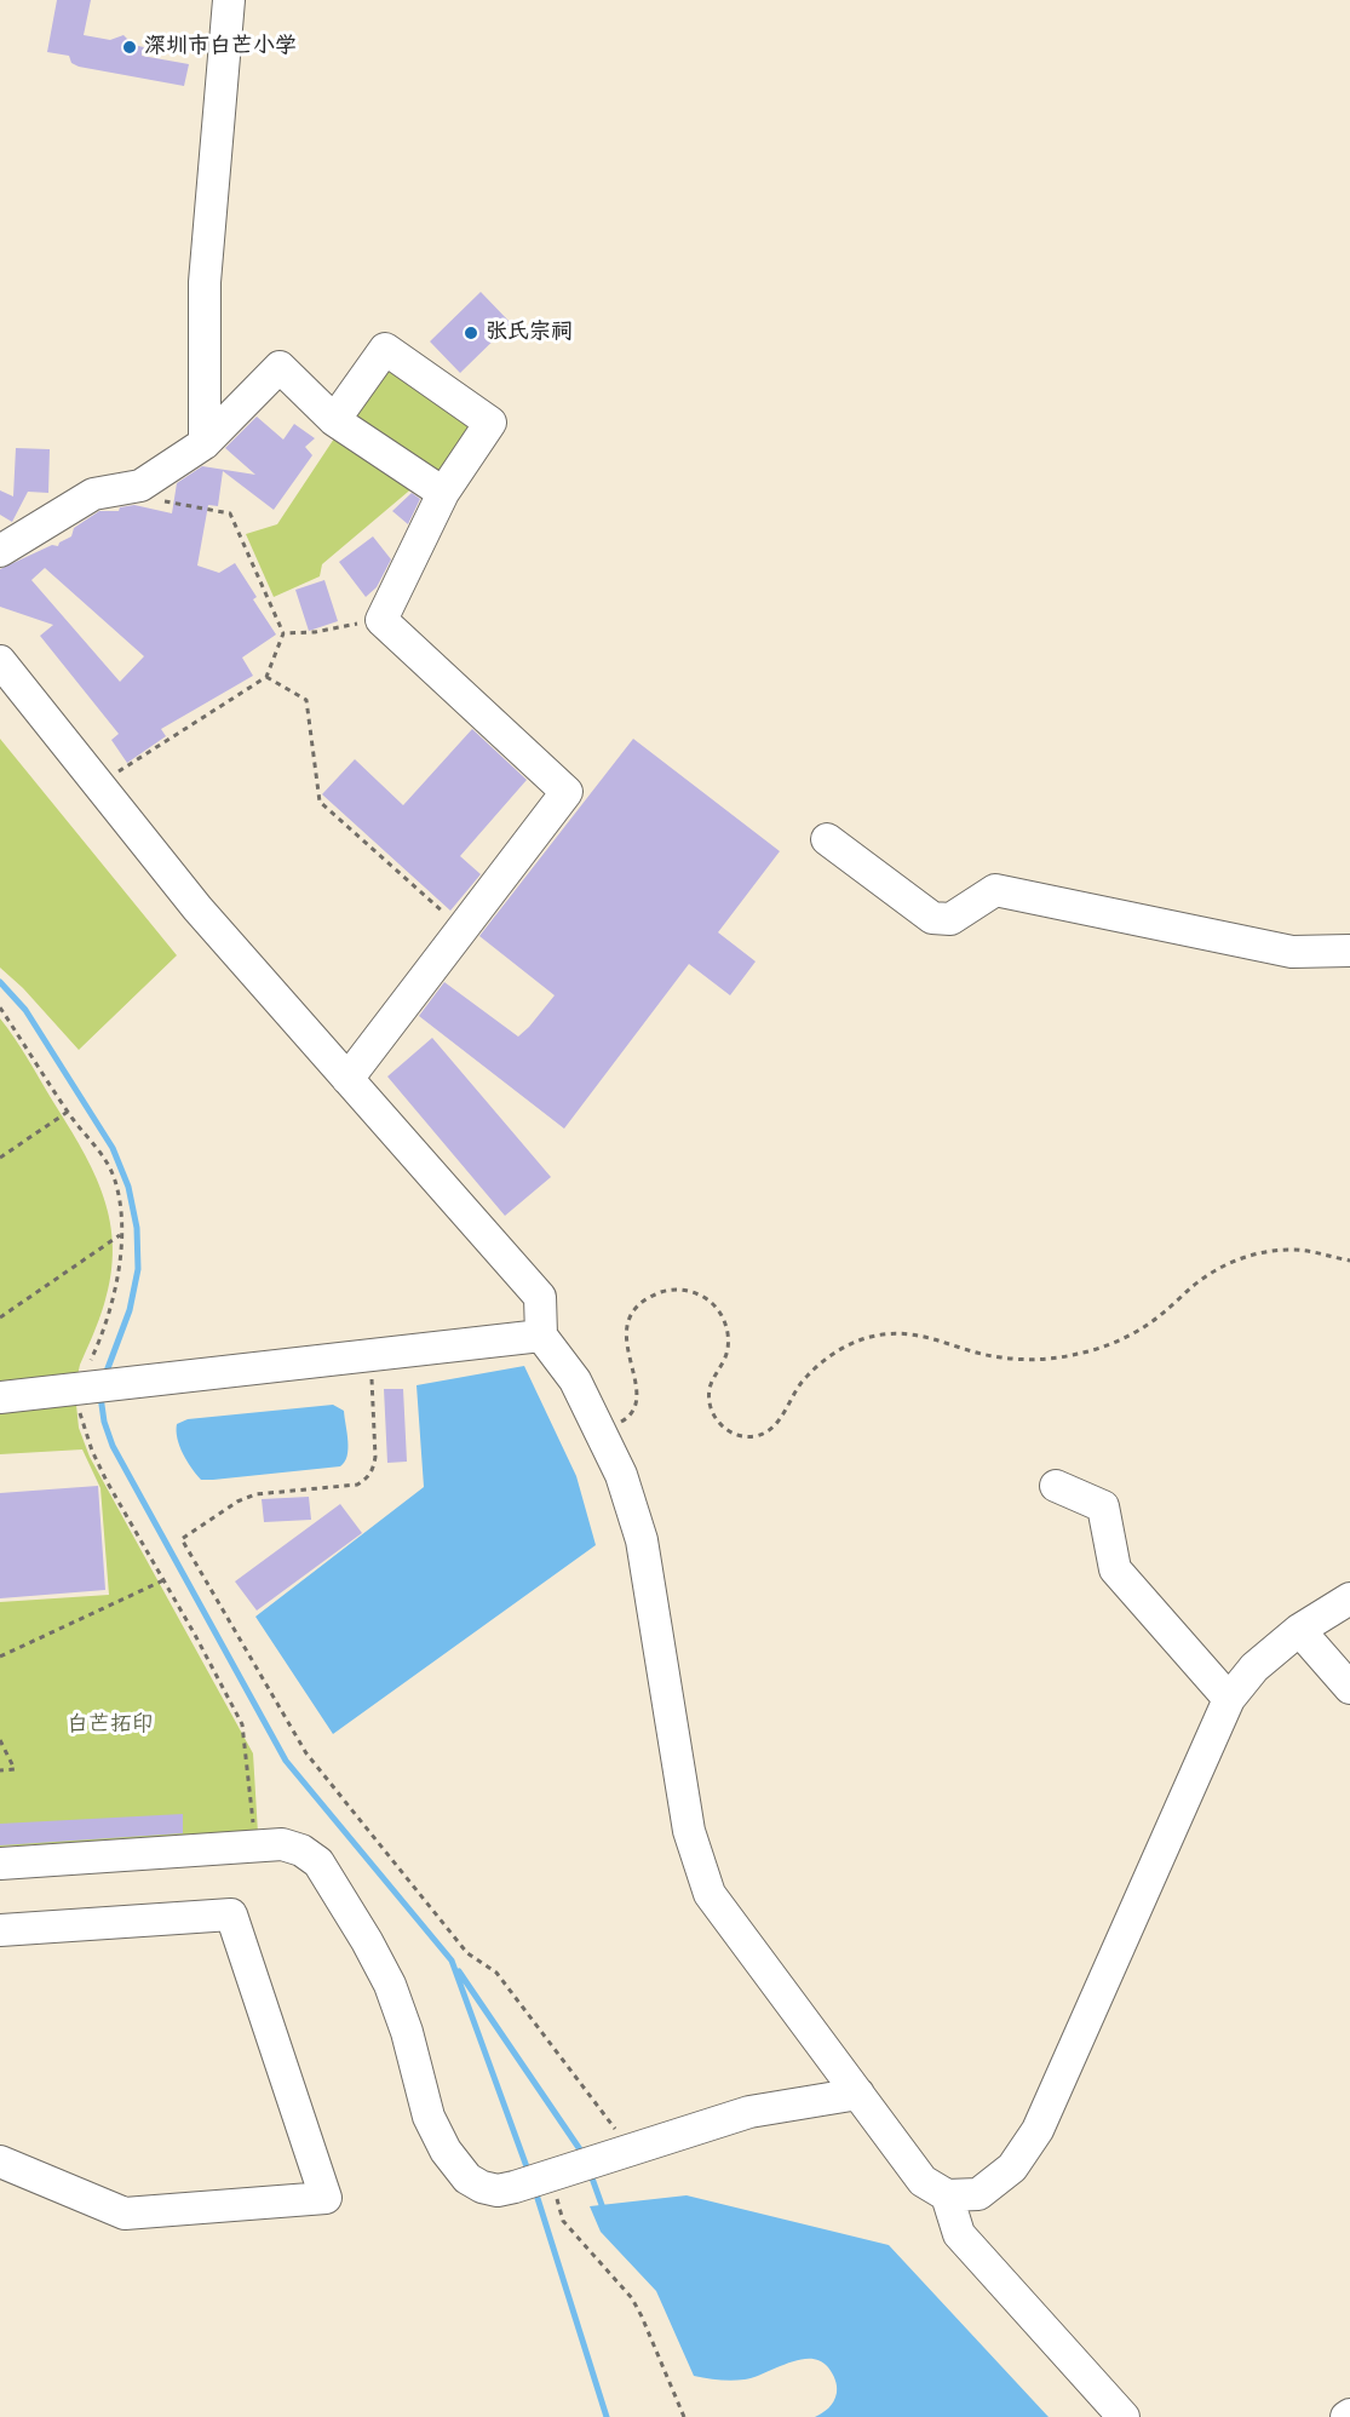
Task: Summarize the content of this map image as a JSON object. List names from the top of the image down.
{
  "parks": ["白芒拓印"],
  "places": ["深圳市白芒小学", "张氏宗祠"]
}
